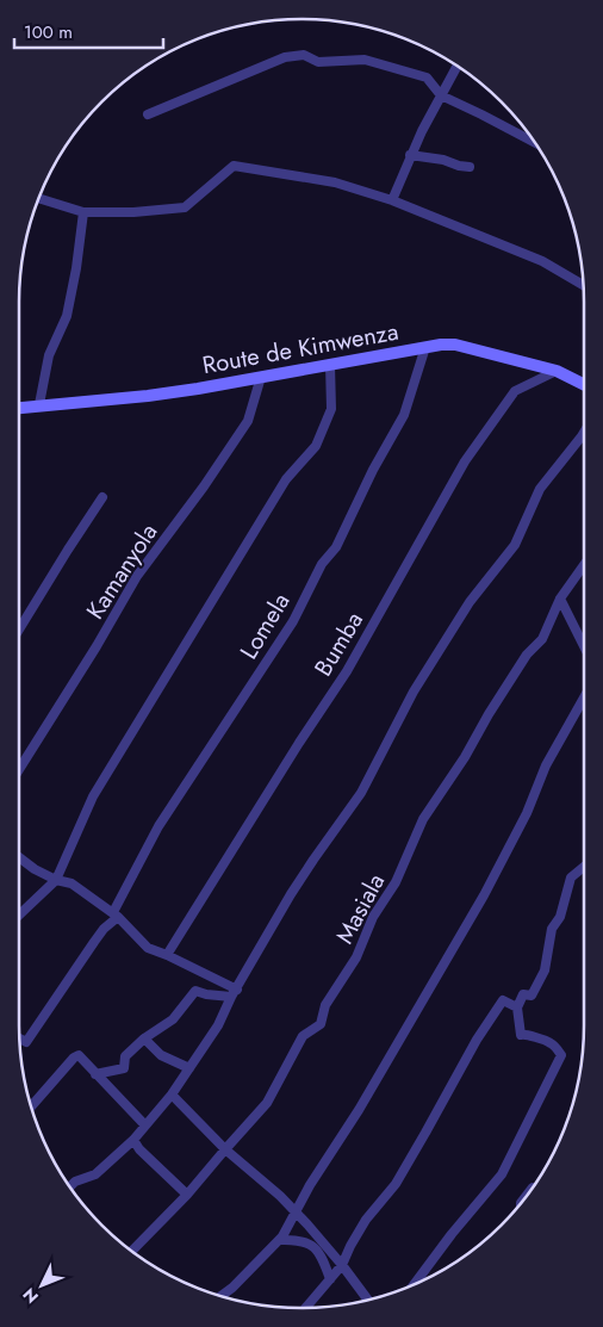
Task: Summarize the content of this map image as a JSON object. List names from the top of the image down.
{
  "streets": {
    "street": [
      "Route de Kimwenza",
      "Kamanyola",
      "Lomela",
      "Bumba",
      "Masiala"
    ]
  },
  "crossings": [
    ["Route de Kimwenza", "Kamanyola"],
    ["Route de Kimwenza", "Lomela"],
    ["Route de Kimwenza", "Bumba"]
  ],
  "scale_bar": "100 m",
  "north": "bottom left"
}
